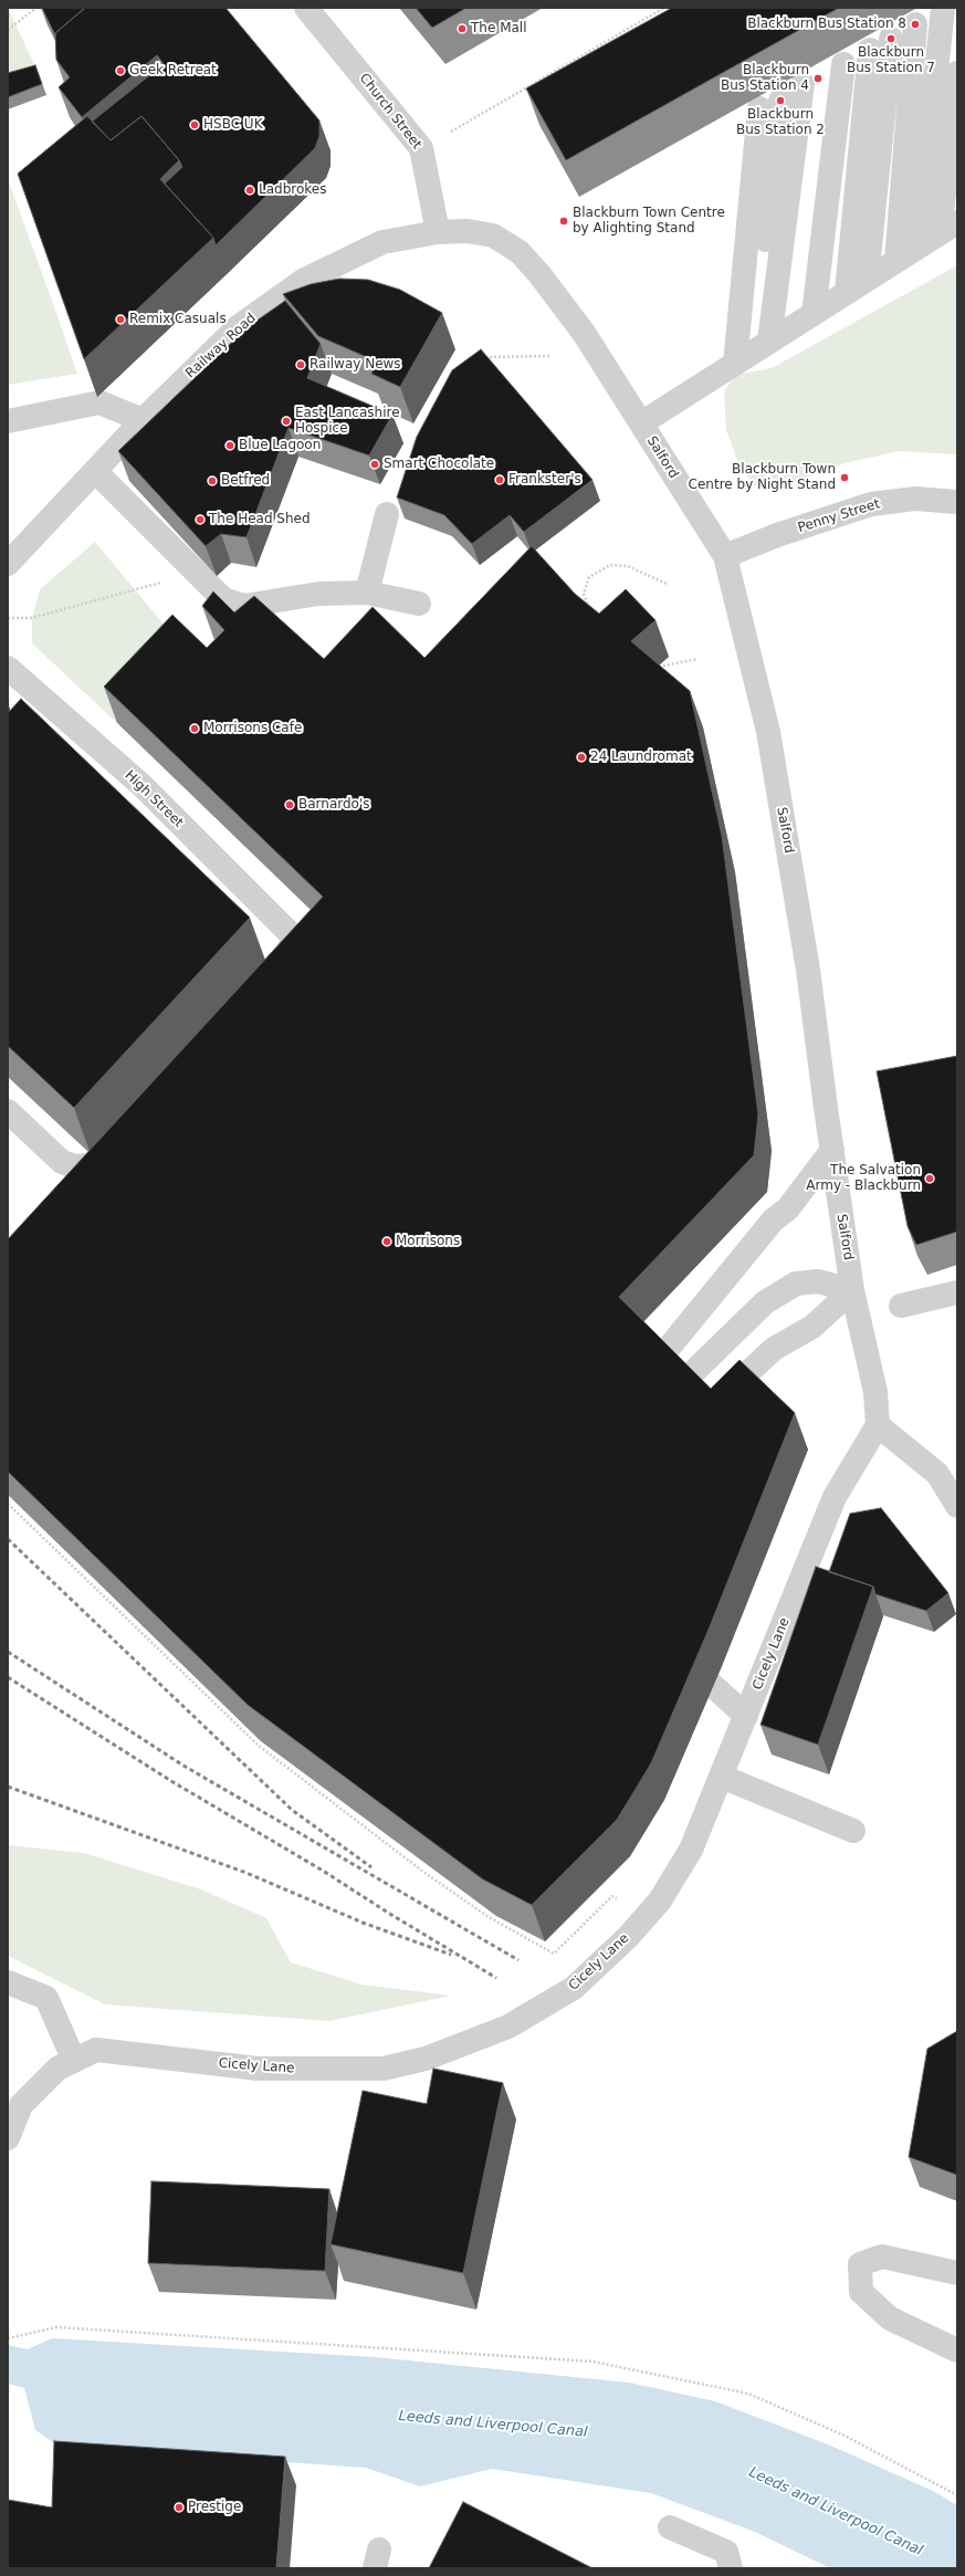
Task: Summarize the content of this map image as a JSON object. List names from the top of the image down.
{
  "streets": {
    "street": [
      "Church Street",
      "Railway Road",
      "Salford",
      "Penny Street",
      "High Street",
      "Cicely Lane"
    ]
  },
  "crossings": [
    ["Church Street", "Railway Road"],
    ["Railway Road", "Salford"],
    ["Salford", "Penny Street"],
    ["Salford", "Cicely Lane"]
  ],
  "water": ["Leeds and Liverpool Canal"],
  "places": [
    "Blackburn Bus Station 8",
    "The Mall",
    "Blackburn Bus Station 7",
    "Geek Retreat",
    "Blackburn Bus Station 4",
    "Blackburn Bus Station 2",
    "HSBC UK",
    "Ladbrokes",
    "Blackburn Town Centre by Alighting Stand",
    "Remix Casuals",
    "Railway News",
    "East Lancashire Hospice",
    "Blue Lagoon",
    "Smart Chocolate",
    "Blackburn Town Centre by Night Stand",
    "Frankster's",
    "Betfred",
    "The Head Shed",
    "Morrisons Cafe",
    "24 Laundromat",
    "Barnardo's",
    "The Salvation Army - Blackburn",
    "Morrisons",
    "Prestige"
  ]
}
